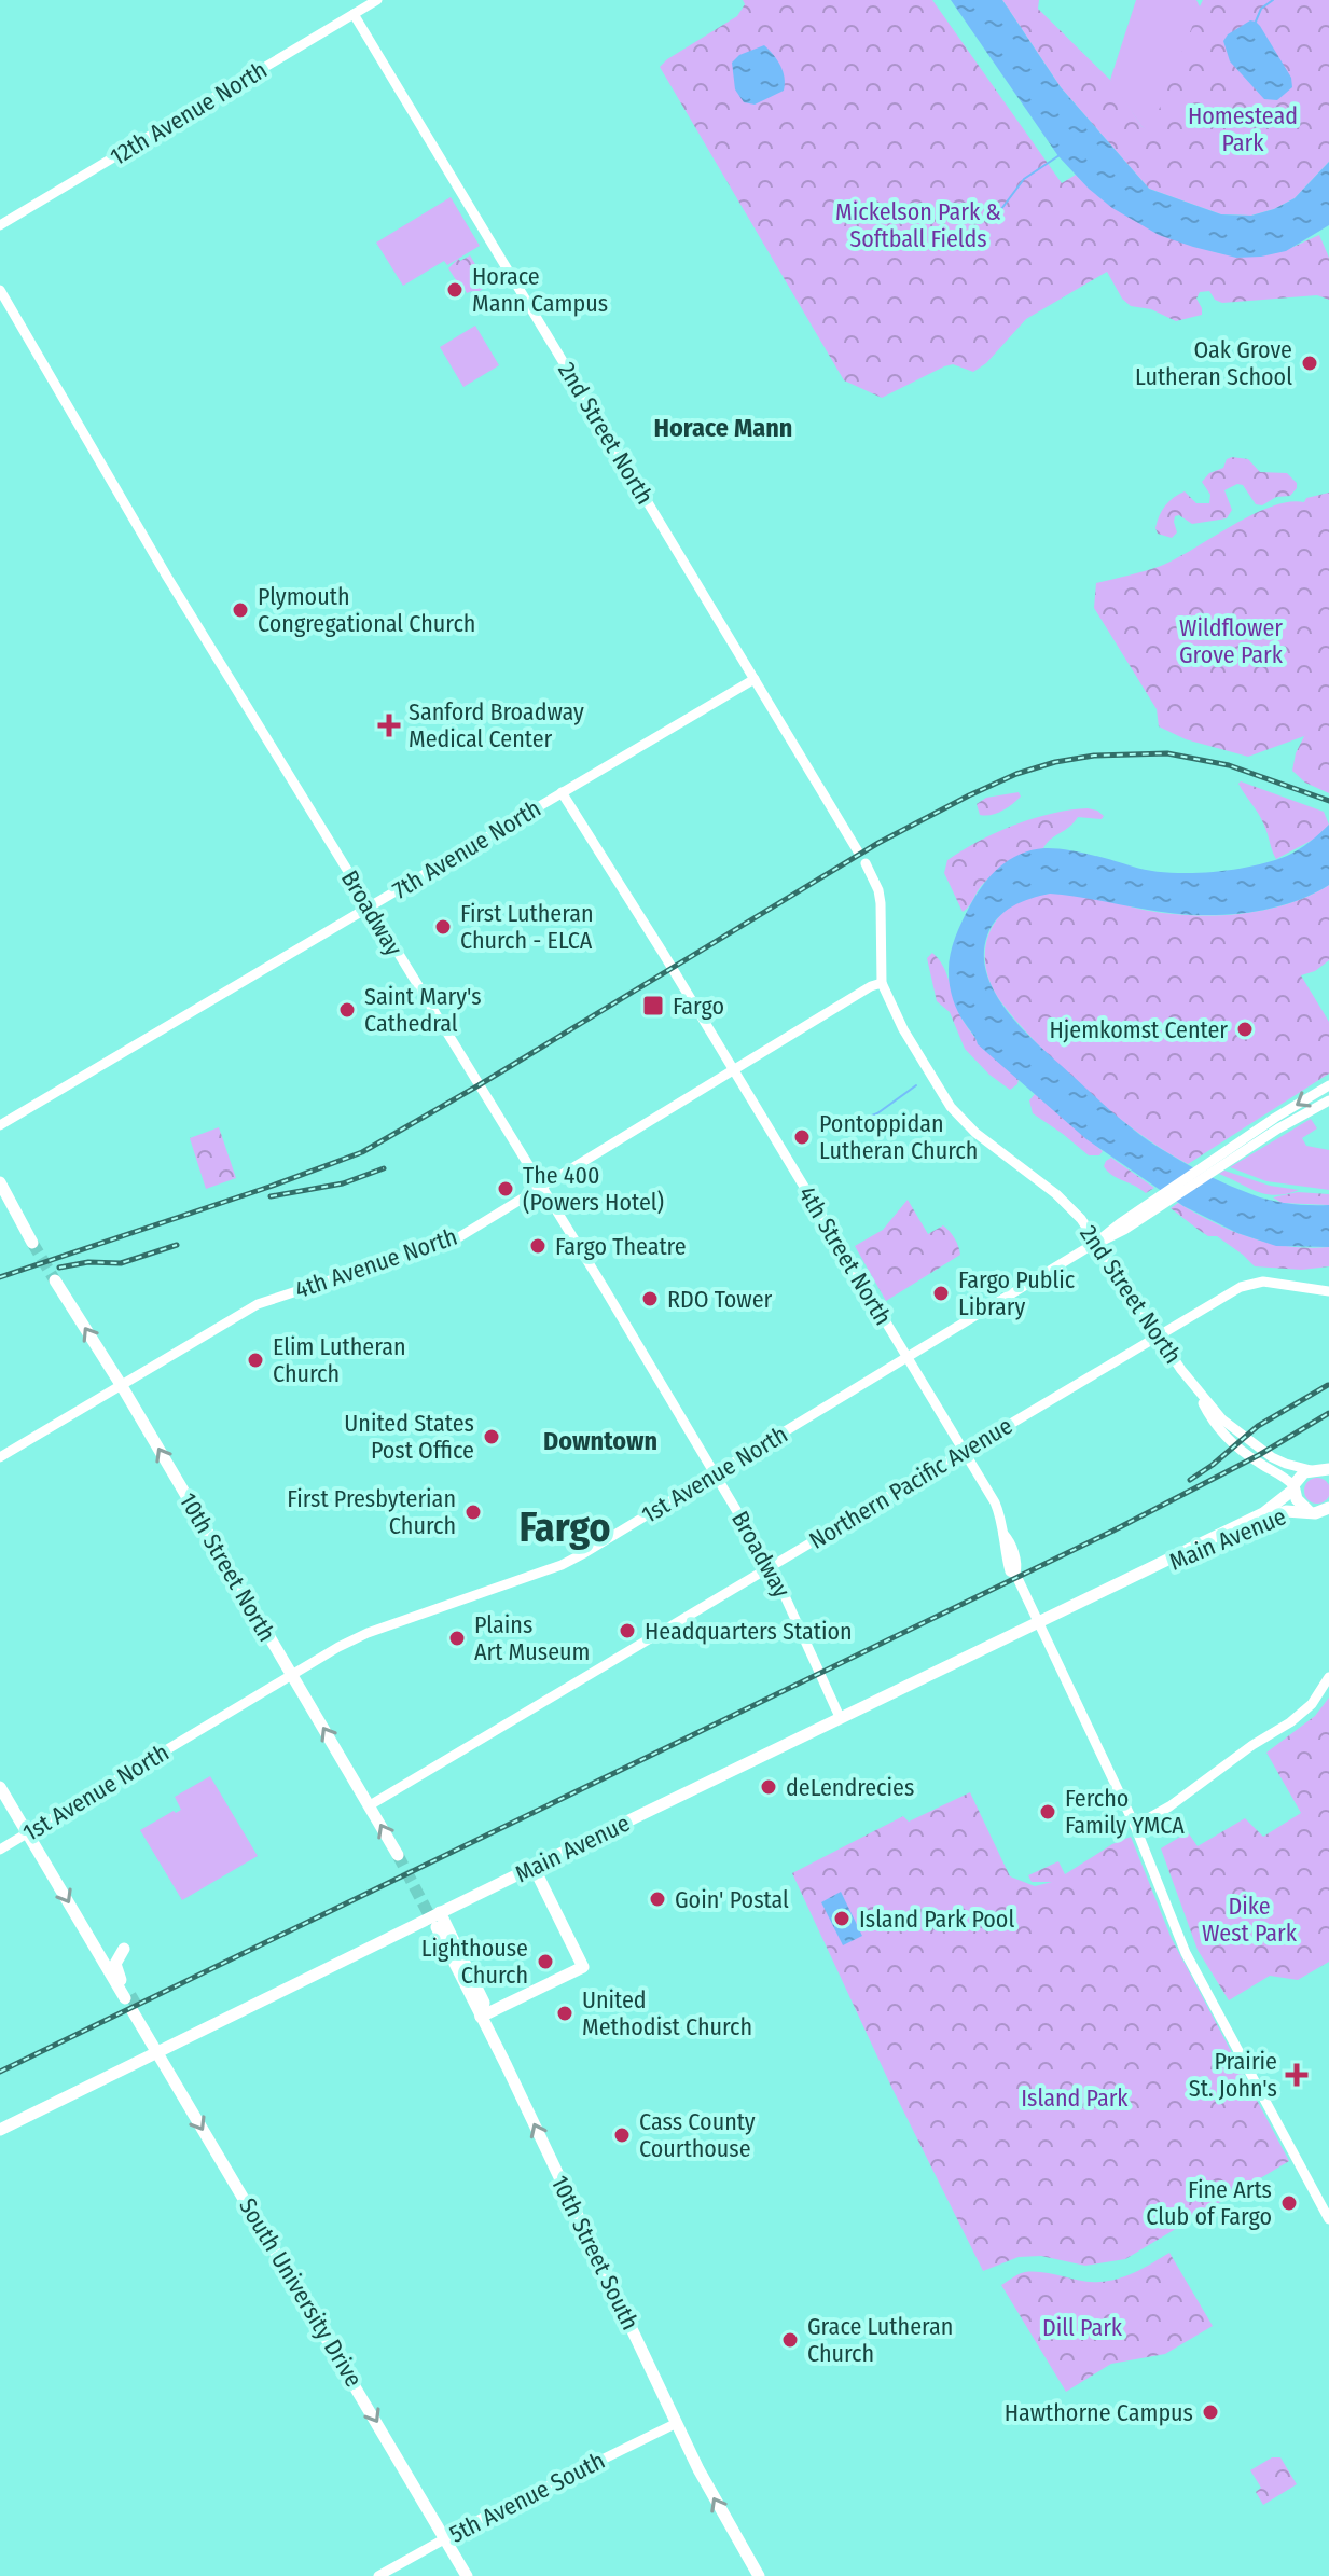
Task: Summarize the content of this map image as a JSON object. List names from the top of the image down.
{
  "streets": {
    "main road": [
      "Main Avenue",
      "10th Street North",
      "10th Street South",
      "South University Drive"
    ],
    "street": [
      "12th Avenue North",
      "2nd Street North",
      "7th Avenue North",
      "Broadway",
      "4th Street North",
      "4th Avenue North",
      "1st Avenue North",
      "Northern Pacific Avenue",
      "5th Avenue South"
    ]
  },
  "crossings": [
    ["12th Avenue North", "2nd Street North"],
    ["2nd Street North", "7th Avenue North"],
    ["2nd Street North", "4th Avenue North"],
    ["2nd Street North", "1st Avenue North"],
    ["2nd Street North", "Northern Pacific Avenue"],
    ["2nd Street North", "Main Avenue"],
    ["7th Avenue North", "Broadway"],
    ["7th Avenue North", "4th Street North"],
    ["Broadway", "4th Avenue North"],
    ["Broadway", "1st Avenue North"],
    ["Broadway", "Northern Pacific Avenue"],
    ["Broadway", "Main Avenue"],
    ["4th Street North", "4th Avenue North"],
    ["4th Street North", "1st Avenue North"],
    ["4th Street North", "Northern Pacific Avenue"],
    ["4th Street North", "Main Avenue"],
    ["4th Avenue North", "10th Street North"],
    ["1st Avenue North", "10th Street North"],
    ["Northern Pacific Avenue", "10th Street North"],
    ["Main Avenue", "South University Drive"],
    ["10th Street South", "5th Avenue South"],
    ["South University Drive", "5th Avenue South"]
  ],
  "one_way": ["10th Street North", "10th Street South", "South University Drive"],
  "districts": ["Horace Mann", "Downtown", "Fargo"],
  "parks": [
    "Homestead Park",
    "Mickelson Park & Softball Fields",
    "Wildflower Grove Park",
    "Dike West Park",
    "Island Park",
    "Dill Park"
  ],
  "places": {
    "other": [
      "Horace Mann Campus",
      "Oak Grove Lutheran School",
      "Plymouth Congregational Church",
      "First Lutheran Church - ELCA",
      "Saint Mary's Cathedral",
      "Hjemkomst Center",
      "Pontoppidan Lutheran Church",
      "The 400 (Powers Hotel)",
      "Fargo Theatre",
      "Fargo Public Library",
      "RDO Tower",
      "Elim Lutheran Church",
      "United States Post Office",
      "First Presbyterian Church",
      "Headquarters Station",
      "Plains Art Museum",
      "deLendrecies",
      "Fercho Family YMCA",
      "Goin' Postal",
      "Island Park Pool",
      "Lighthouse Church",
      "United Methodist Church",
      "Cass County Courthouse",
      "Fine Arts Club of Fargo",
      "Grace Lutheran Church",
      "Hawthorne Campus"
    ],
    "health": ["Sanford Broadway Medical Center", "Prairie St. John's"],
    "transit": ["Fargo"]
  }
}
